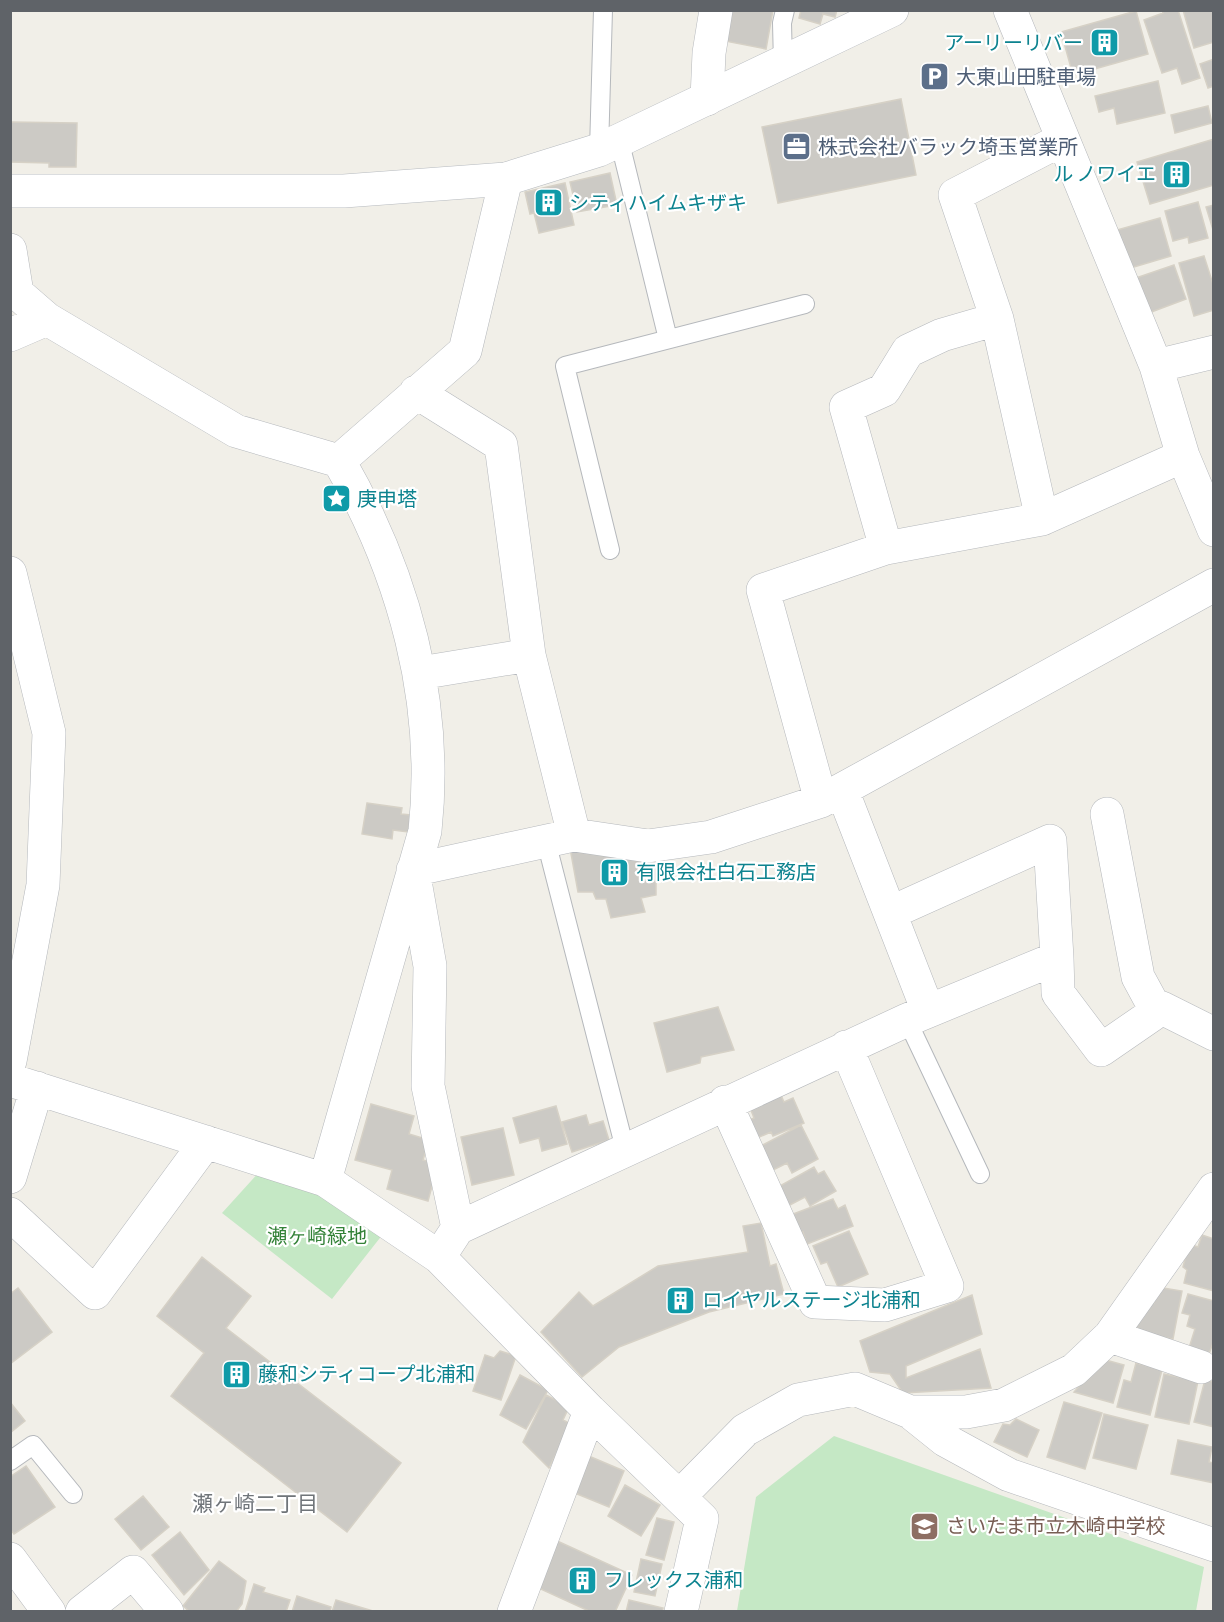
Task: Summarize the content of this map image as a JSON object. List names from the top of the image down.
{
  "districts": ["瀬ヶ崎二丁目"],
  "parks": ["瀬ヶ崎緑地"],
  "places": {
    "building": [
      "アーリーリバー",
      "ル ノワイエ",
      "シティハイムキザキ",
      "有限会社白石工務店",
      "ロイヤルステージ北浦和",
      "藤和シティコープ北浦和",
      "フレックス浦和"
    ],
    "parking": ["大東山田駐車場"],
    "office": ["株式会社バラック埼玉営業所"],
    "place": ["庚申塔"],
    "school or university": ["さいたま市立木崎中学校"]
  }
}
